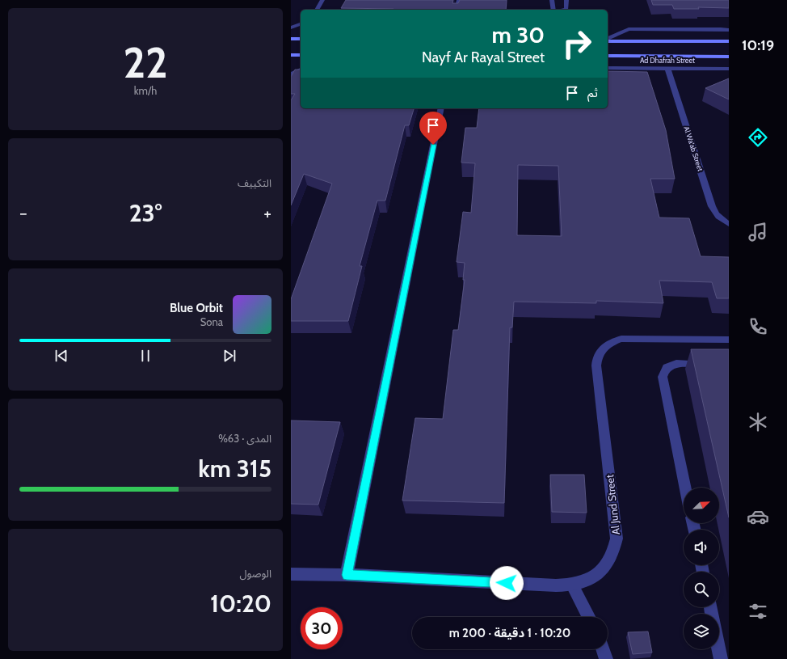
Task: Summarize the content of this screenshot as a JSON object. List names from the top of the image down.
{
  "streets": {
    "main road": ["Ad Dhafrah Street"],
    "street": ["Al Wa'ab Street", "Al Jund Street"]
  },
  "crossings": [
    ["Ad Dhafrah Street", "Al Wa'ab Street"]
  ],
  "north": "top right",
  "page": {
    "tabs": "10:19",
    "tile": [
      ["22", "km/h"],
      "التكييف",
      ["المدى · 63%", "315 km"],
      ["الوصول", "10:20"]
    ],
    "turn": ["30 m", "Nayf Ar Rayal Street"],
    "then": "ثم",
    "heat": ["−", "23°", "+"],
    "song": ["Blue Orbit", "Sona"],
    "limit": "30",
    "trip": "10:20 · 1 دقيقة · 200 m"
  }
}
